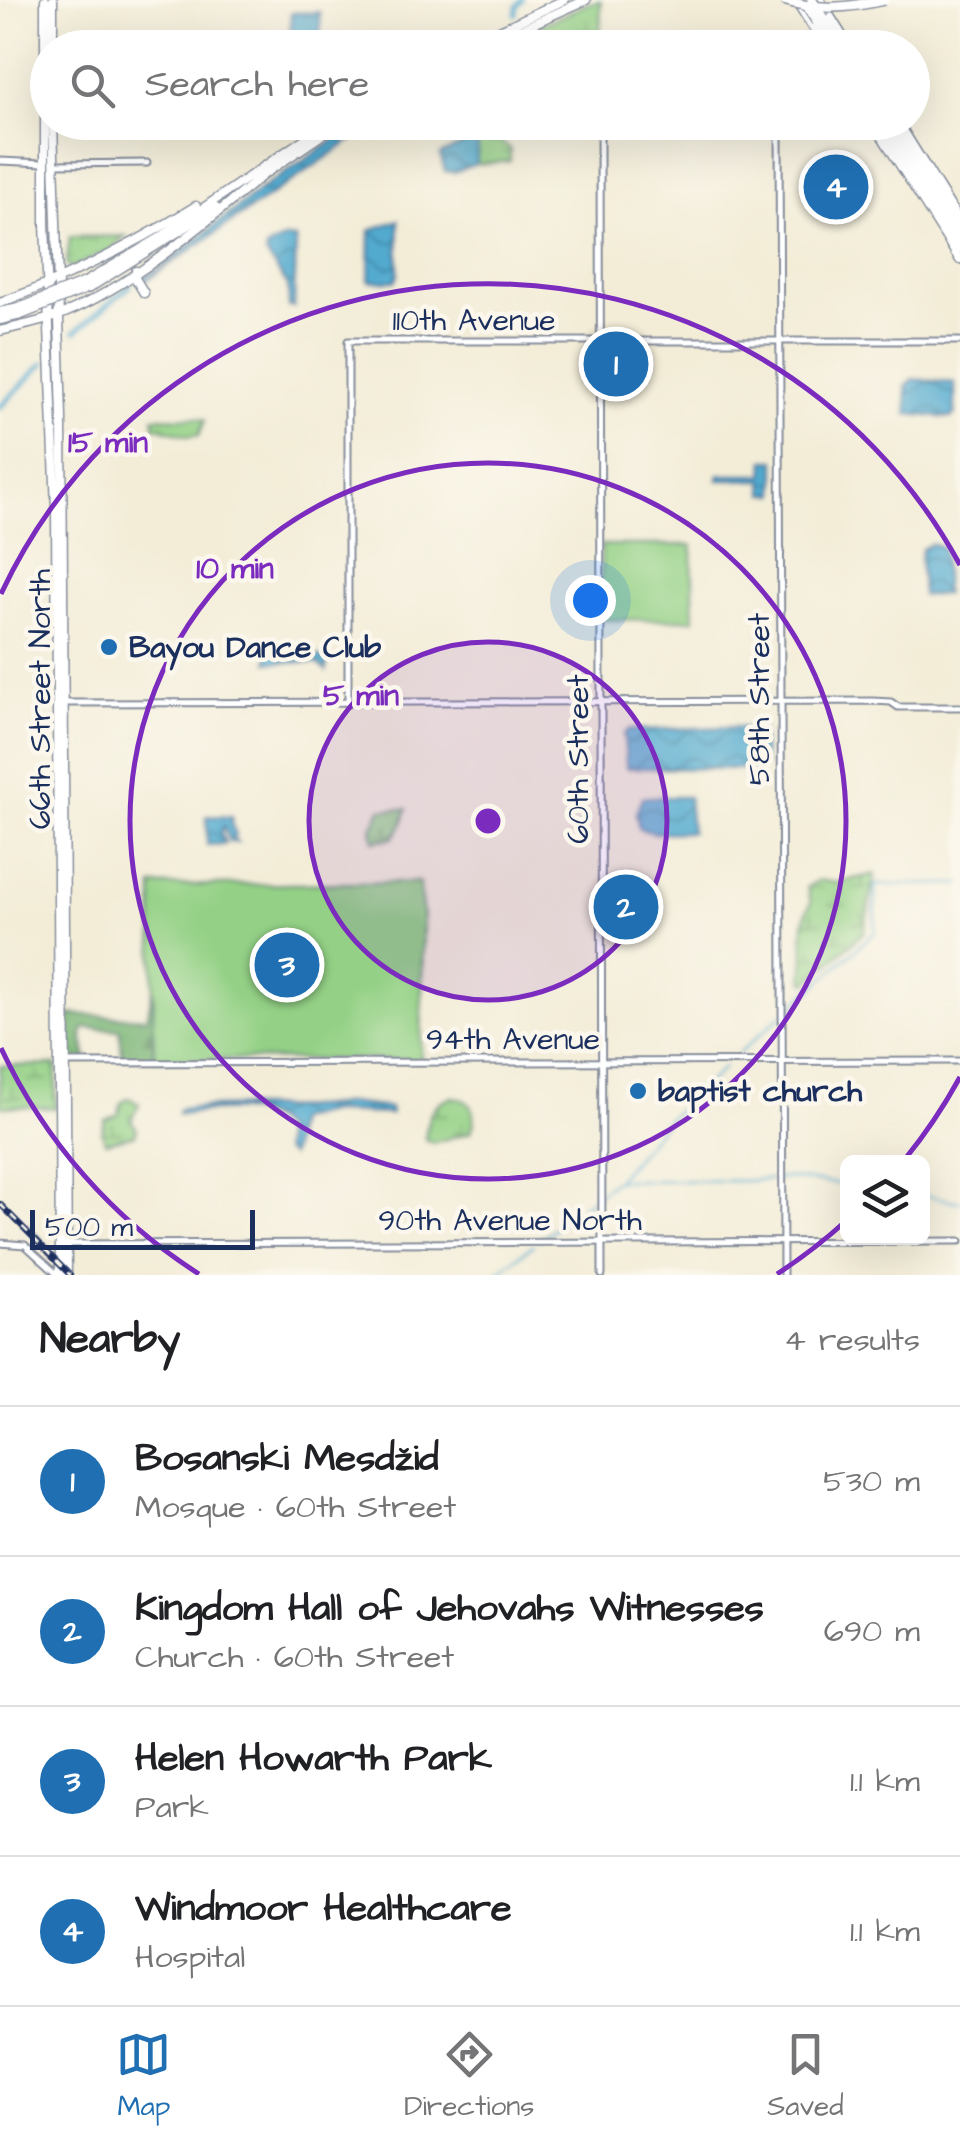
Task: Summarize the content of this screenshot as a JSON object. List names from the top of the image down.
{
  "streets": {
    "main road": ["66th Street North"],
    "street": [
      "110th Avenue",
      "58th Street",
      "60th Street",
      "94th Avenue",
      "90th Avenue North"
    ]
  },
  "crossings": [
    ["110th Avenue", "58th Street"],
    ["110th Avenue", "60th Street"],
    ["66th Street North", "94th Avenue"],
    ["66th Street North", "90th Avenue North"],
    ["58th Street", "94th Avenue"],
    ["58th Street", "90th Avenue North"],
    ["60th Street", "94th Avenue"],
    ["60th Street", "90th Avenue North"]
  ],
  "places": ["Bayou Dance Club", "baptist church"],
  "scale_bar": "500 m",
  "page": {
    "search": "Search here",
    "pins": [
      "4",
      "1",
      "2",
      "3"
    ],
    "scale": "500 m",
    "heading": ["Nearby", "4 results"],
    "list": [
      {
        "mark": "1",
        "name": "Bosanski Mesdžid",
        "note": "Mosque · 60th Street",
        "value": "530 m"
      },
      {
        "mark": "2",
        "name": "Kingdom Hall of Jehovahs Witnesses",
        "note": "Church · 60th Street",
        "value": "690 m"
      },
      {
        "mark": "3",
        "name": "Helen Howarth Park",
        "note": "Park",
        "value": "1.1 km"
      },
      {
        "mark": "4",
        "name": "Windmoor Healthcare",
        "note": "Hospital",
        "value": "1.1 km"
      }
    ],
    "nav": ["Map", "Directions", "Saved"]
  },
  "rings": ["15 min", "10 min", "5 min"]
}
